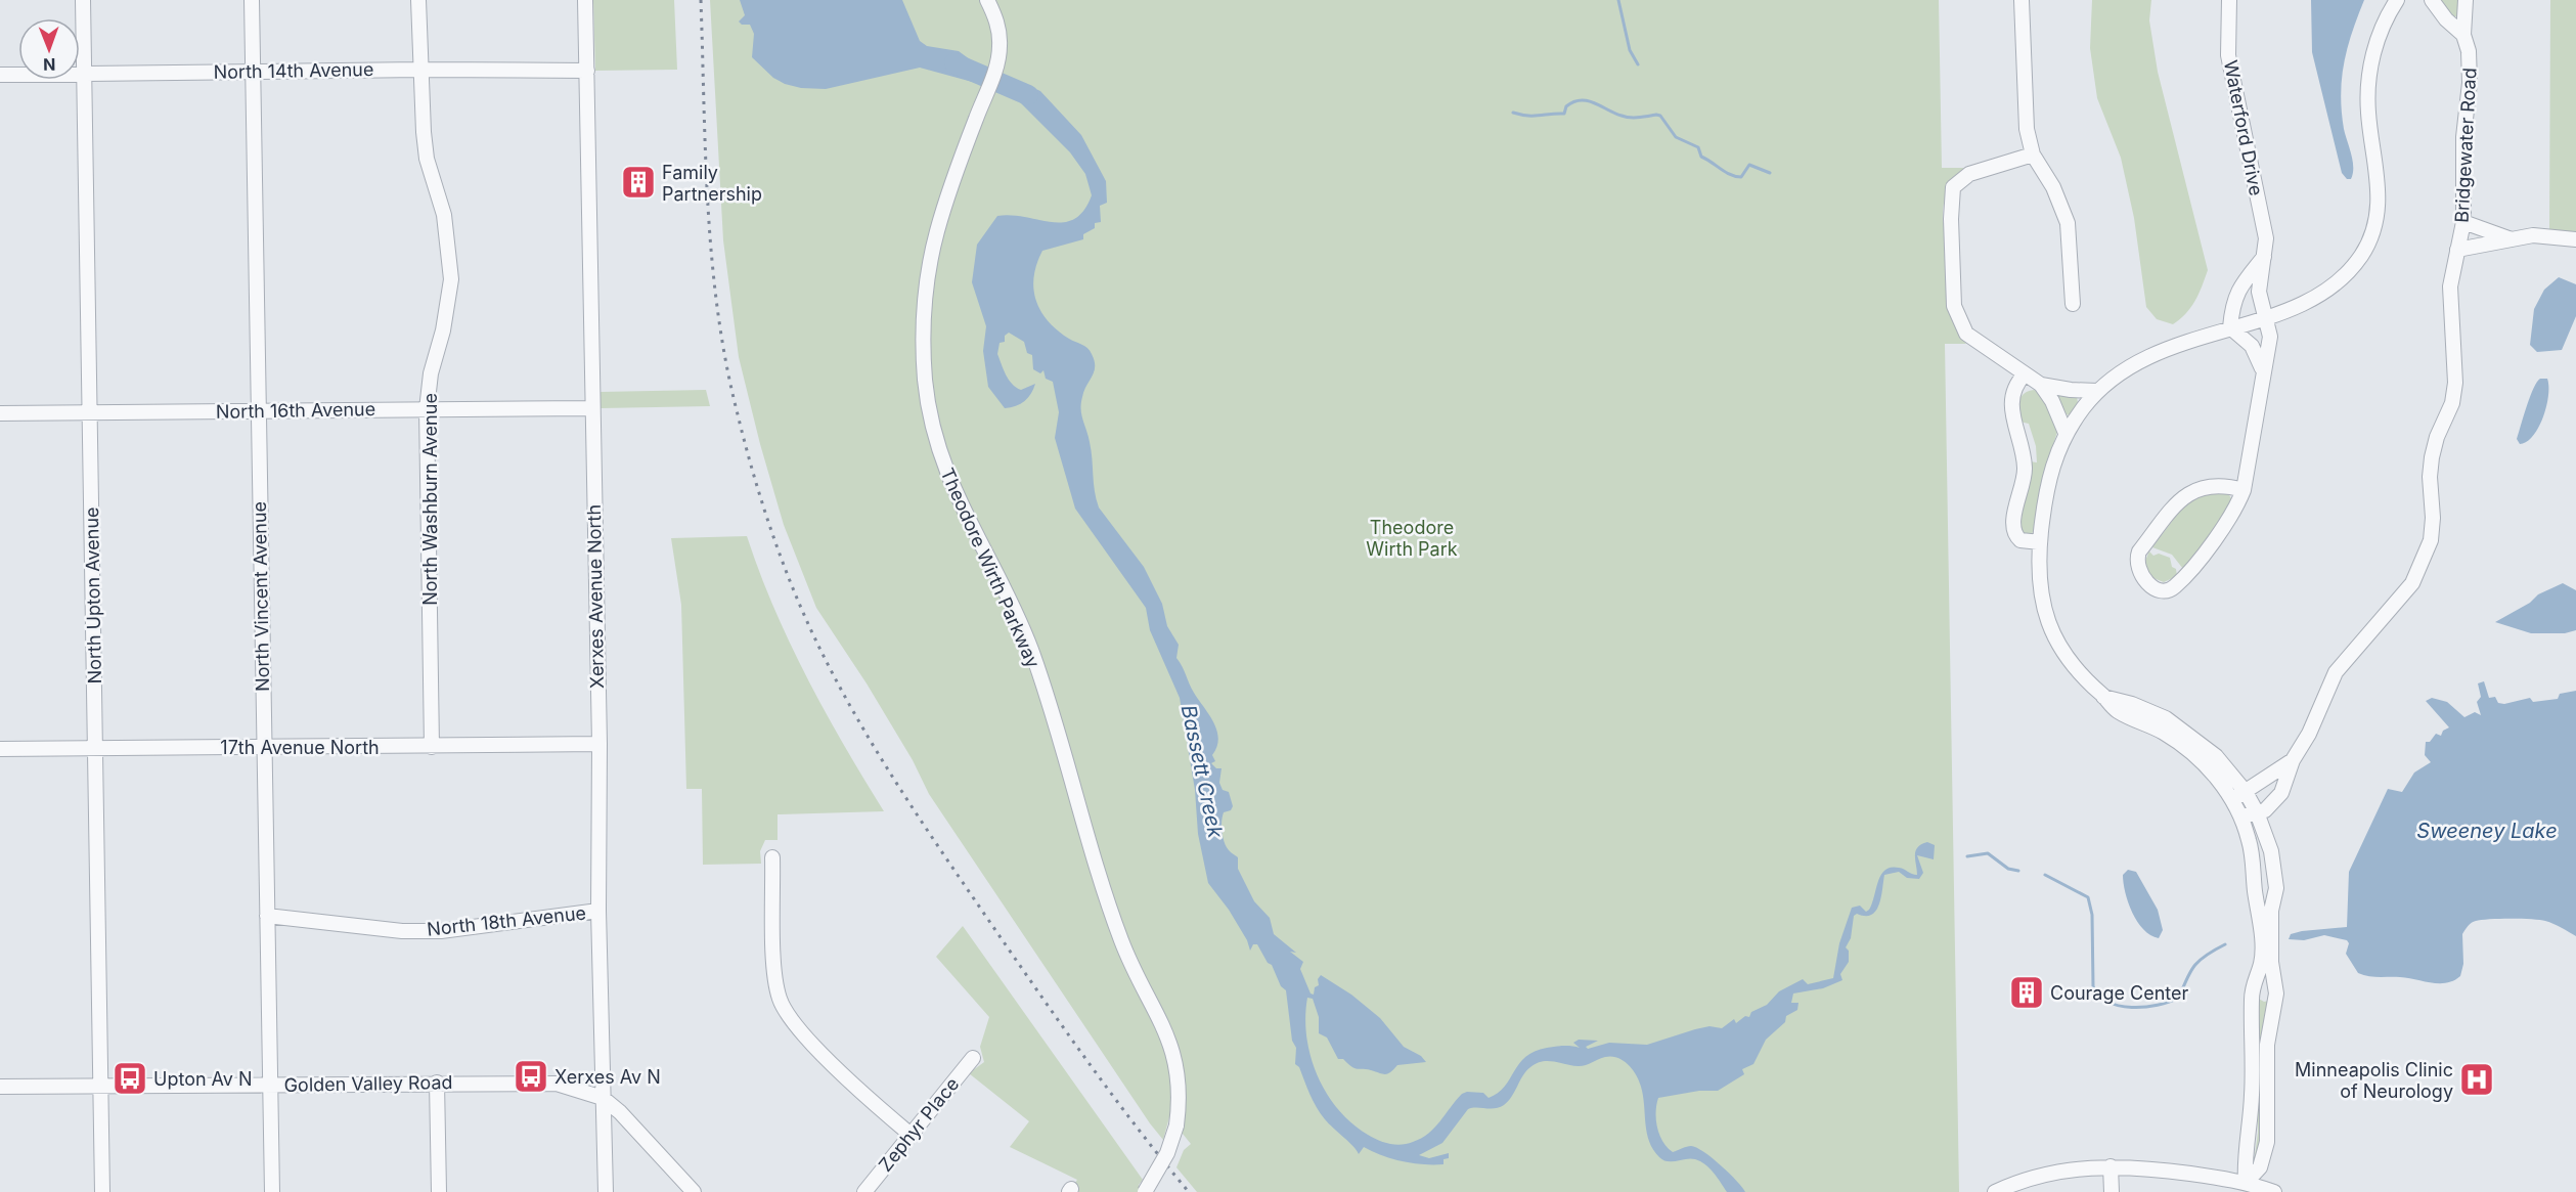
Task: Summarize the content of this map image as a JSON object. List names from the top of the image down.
{
  "streets": {
    "street": [
      "North 14th Avenue",
      "Waterford Drive",
      "Bridgewater Road",
      "North 16th Avenue",
      "North Washburn Avenue",
      "Theodore Wirth Parkway",
      "North Upton Avenue",
      "North Vincent Avenue",
      "Xerxes Avenue North",
      "17th Avenue North",
      "North 18th Avenue",
      "Golden Valley Road",
      "Zephyr Place"
    ]
  },
  "crossings": [
    ["North 14th Avenue", "North Washburn Avenue"],
    ["North 14th Avenue", "North Upton Avenue"],
    ["North 14th Avenue", "North Vincent Avenue"],
    ["North 14th Avenue", "Xerxes Avenue North"],
    ["North 16th Avenue", "North Washburn Avenue"],
    ["North 16th Avenue", "North Upton Avenue"],
    ["North 16th Avenue", "North Vincent Avenue"],
    ["North 16th Avenue", "Xerxes Avenue North"],
    ["North Washburn Avenue", "17th Avenue North"],
    ["North Upton Avenue", "17th Avenue North"],
    ["North Upton Avenue", "Golden Valley Road"],
    ["North Vincent Avenue", "17th Avenue North"],
    ["North Vincent Avenue", "North 18th Avenue"],
    ["North Vincent Avenue", "Golden Valley Road"],
    ["Xerxes Avenue North", "17th Avenue North"],
    ["Xerxes Avenue North", "North 18th Avenue"],
    ["Xerxes Avenue North", "Golden Valley Road"]
  ],
  "water": ["Bassett Creek", "Sweeney Lake"],
  "parks": ["Theodore Wirth Park"],
  "places": {
    "building": ["Family Partnership", "Courage Center"],
    "bus stop": ["Xerxes Av N", "Upton Av N"],
    "hospital": ["Minneapolis Clinic of Neurology"]
  },
  "north": "bottom"
}
